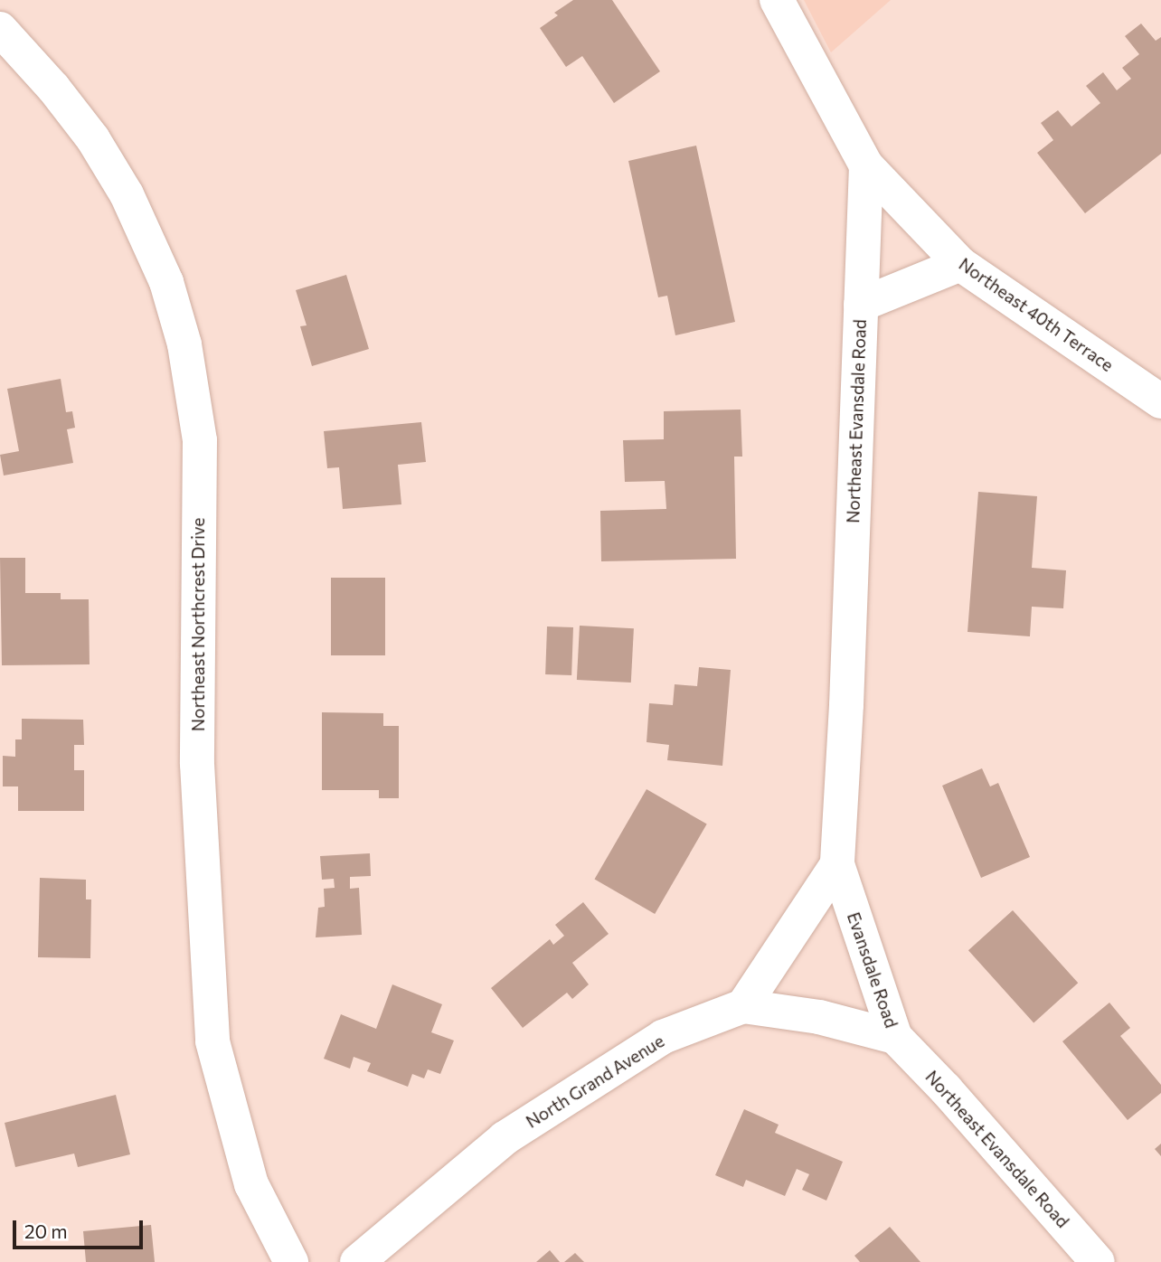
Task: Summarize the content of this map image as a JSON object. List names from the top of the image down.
{
  "streets": {
    "street": [
      "Northeast 40th Terrace",
      "Northeast Evansdale Road",
      "Northeast Northcrest Drive",
      "Evansdale Road",
      "North Grand Avenue"
    ]
  },
  "crossings": [
    ["Northeast 40th Terrace", "Northeast Evansdale Road"],
    ["Northeast Evansdale Road", "Evansdale Road"],
    ["Evansdale Road", "North Grand Avenue"]
  ],
  "scale_bar": "20 m"
}
